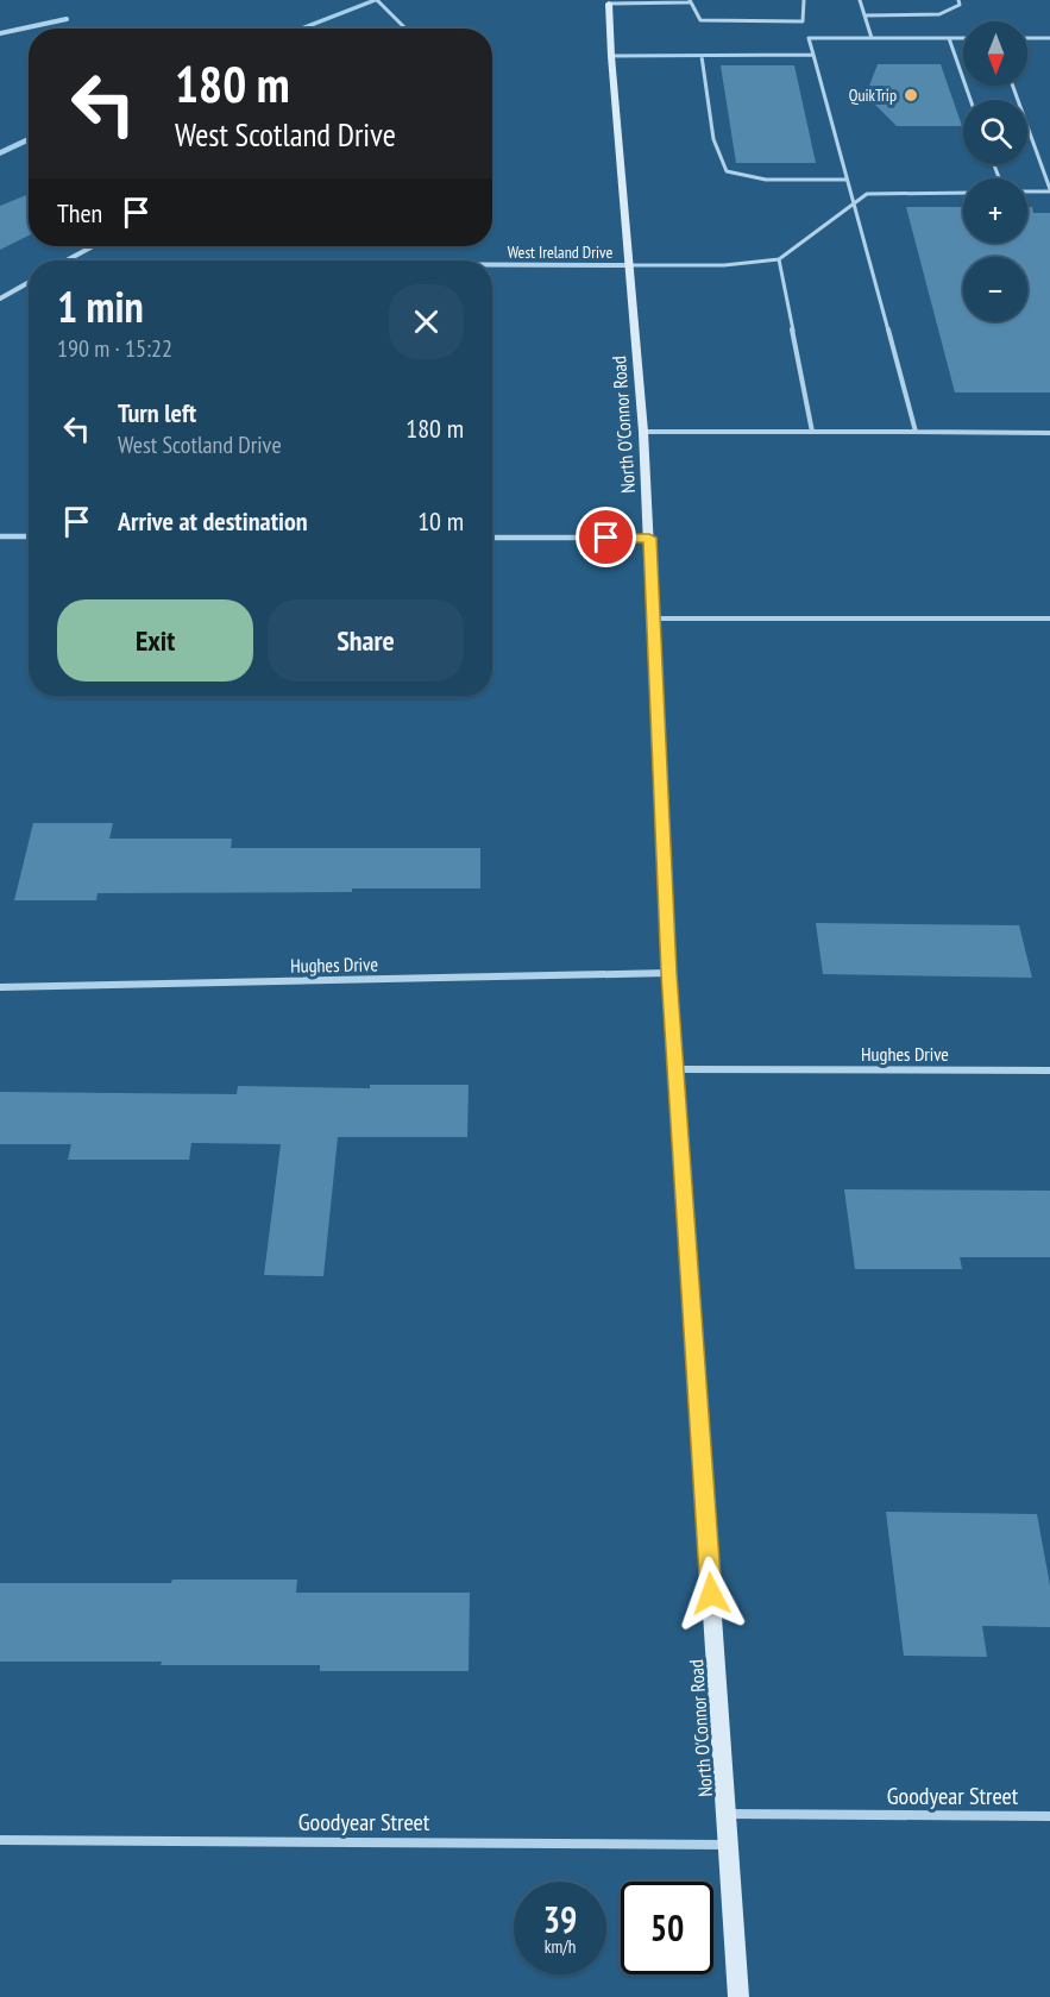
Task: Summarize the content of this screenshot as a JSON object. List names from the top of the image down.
{
  "streets": {
    "main road": ["North O'Connor Road"],
    "street": ["West Ireland Drive", "Hughes Drive", "Goodyear Street"]
  },
  "crossings": [
    ["West Ireland Drive", "North O'Connor Road"],
    ["North O'Connor Road", "Hughes Drive"],
    ["North O'Connor Road", "Goodyear Street"]
  ],
  "places": ["QuikTrip"],
  "north": "bottom",
  "page": {
    "map_buttons": ["+", "−"],
    "turn": ["180 m", "West Scotland Drive"],
    "then": "Then",
    "heading": ["1 min", "190 m · 15:22"],
    "list": [
      {
        "name": "Turn left",
        "note": "West Scotland Drive",
        "value": "180 m"
      },
      {
        "name": "Arrive at destination",
        "value": "10 m"
      }
    ],
    "buttons": ["Exit", "Share"],
    "speed": "39 km/h",
    "limit": "50"
  }
}
